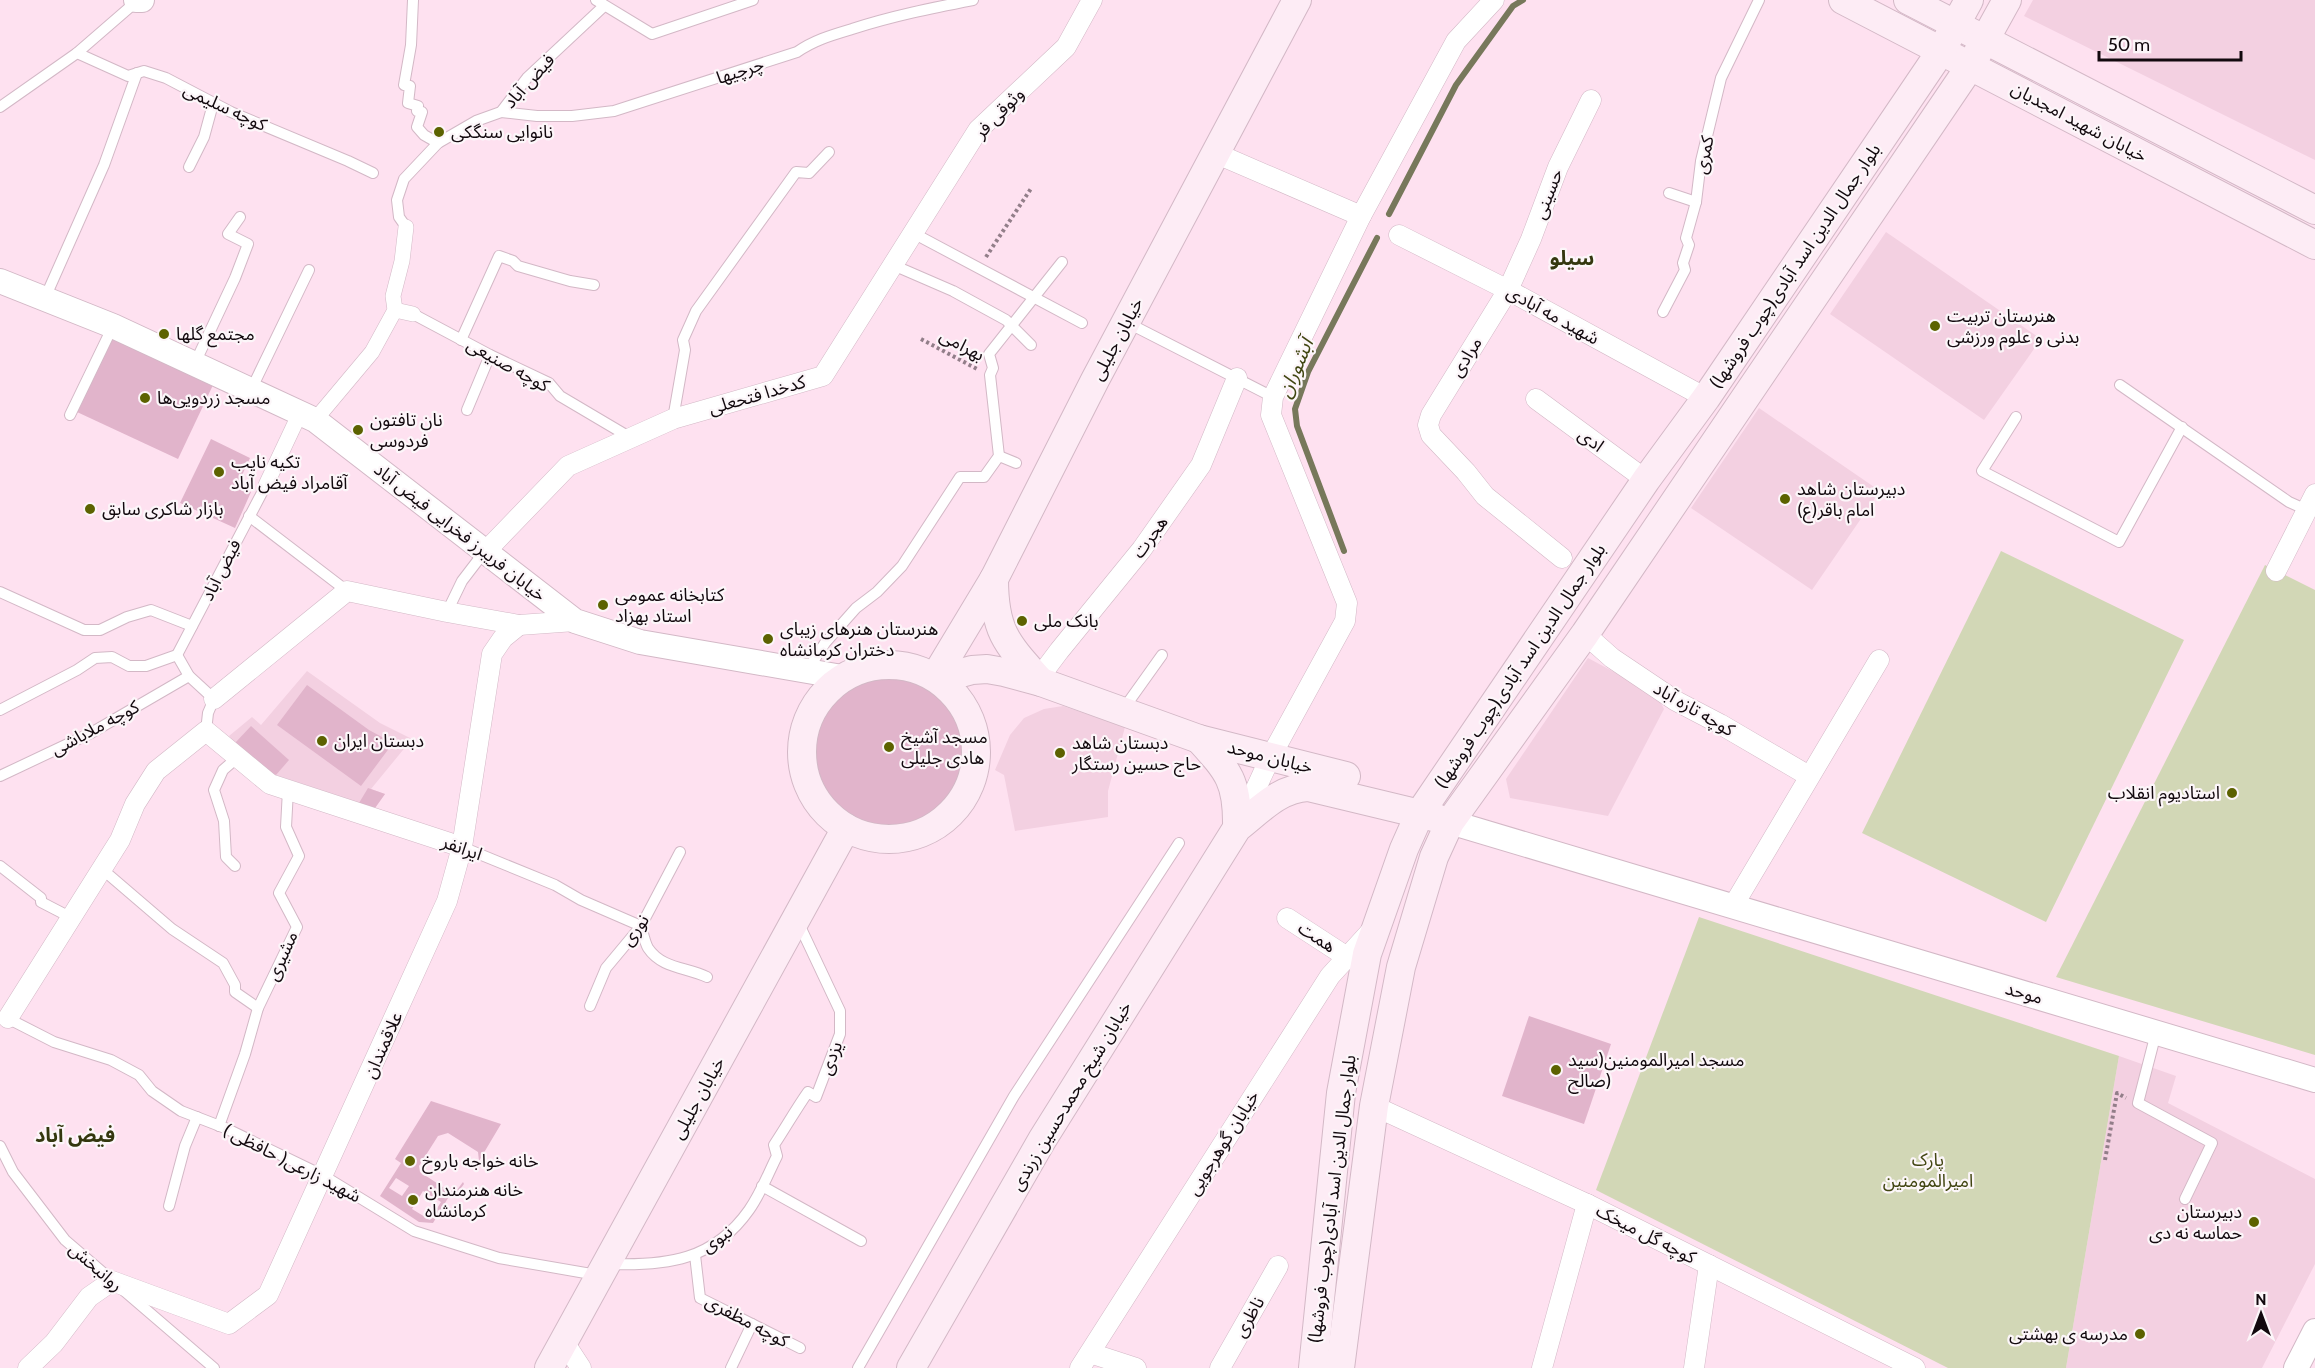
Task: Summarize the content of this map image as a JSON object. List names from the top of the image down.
{
  "streets": {
    "main road": [
      "خیابان شهید امجدیان",
      "بلوار جمال الدین اسد آبادی(چوب فروشها)",
      "خیابان جلیلی",
      "خیابان موحد",
      "خیابان شیخ محمدحسین زرندی"
    ],
    "street": [
      "وثوقی فر",
      "حسینی",
      "شهید مه آبادی",
      "مرادی",
      "کدخدا فتحعلی",
      "ادی",
      "خیابان فریبرز فخرایی فیض آباد",
      "هجرت",
      "کوچه تازه آباد",
      "ایرانفر",
      "همت",
      "موحد",
      "علاقمندان",
      "خیابان گوهرجویی",
      "کوچه گل میخک",
      "ناظری"
    ],
    "lane": [
      "چرچیها",
      "فیض آباد",
      "کوچه سلیمی",
      "کمری",
      "کوچه صنیعی",
      "کوچه ملاباشی",
      "نوری",
      "مشیری",
      "یزدی",
      "شهید زارعی( حافظی )",
      "نبوی",
      "روانبخش",
      "کوچه مظفری"
    ],
    "path": ["بهرامی"]
  },
  "crossings": [
    ["چرچیها", "فیض آباد"],
    ["وثوقی فر", "کدخدا فتحعلی"],
    ["خیابان شهید امجدیان", "بلوار جمال الدین اسد آبادی(چوب فروشها)"],
    ["حسینی", "شهید مه آبادی"],
    ["حسینی", "مرادی"],
    ["بلوار جمال الدین اسد آبادی(چوب فروشها)", "شهید مه آبادی"],
    ["بلوار جمال الدین اسد آبادی(چوب فروشها)", "ادی"],
    ["بلوار جمال الدین اسد آبادی(چوب فروشها)", "کوچه تازه آباد"],
    ["بلوار جمال الدین اسد آبادی(چوب فروشها)", "خیابان موحد"],
    ["بلوار جمال الدین اسد آبادی(چوب فروشها)", "موحد"],
    ["بلوار جمال الدین اسد آبادی(چوب فروشها)", "خیابان گوهرجویی"],
    ["بلوار جمال الدین اسد آبادی(چوب فروشها)", "کوچه گل میخک"],
    ["شهید مه آبادی", "مرادی"],
    ["خیابان جلیلی", "خیابان فریبرز فخرایی فیض آباد"],
    ["خیابان جلیلی", "خیابان موحد"],
    ["خیابان جلیلی", "یزدی"],
    ["خیابان جلیلی", "شهید زارعی( حافظی )"],
    ["خیابان جلیلی", "نبوی"],
    ["کوچه صنیعی", "کدخدا فتحعلی"],
    ["کدخدا فتحعلی", "خیابان فریبرز فخرایی فیض آباد"],
    ["خیابان فریبرز فخرایی فیض آباد", "خیابان موحد"],
    ["هجرت", "خیابان موحد"],
    ["خیابان موحد", "خیابان شیخ محمدحسین زرندی"],
    ["ایرانفر", "نوری"],
    ["ایرانفر", "مشیری"],
    ["ایرانفر", "علاقمندان"],
    ["همت", "خیابان گوهرجویی"],
    ["مشیری", "شهید زارعی( حافظی )"],
    ["علاقمندان", "شهید زارعی( حافظی )"],
    ["علاقمندان", "روانبخش"],
    ["یزدی", "نبوی"],
    ["شهید زارعی( حافظی )", "نبوی"],
    ["نبوی", "کوچه مظفری"]
  ],
  "districts": ["سیلو", "فیض آباد"],
  "water": ["آبشوران"],
  "parks": ["پارک امیرالمومنین"],
  "places": [
    "نانوایی سنگکی",
    "هنرستان تربیت بدنی و علوم ورزشی",
    "مجتمع گلها",
    "مسجد زردویی‌ها",
    "نان تافتون فردوسی",
    "تکیه نایب آقامراد فیض آباد",
    "دبیرستان شاهد امام باقر(ع)",
    "بازار شاکری سابق",
    "کتابخانه عمومی استاد بهزاد",
    "بانک ملی",
    "هنرستان هنرهای زیبای دختران کرمانشاه",
    "دبستان ایران",
    "مسجد آشیخ هادی جلیلی",
    "دبستان شاهد حاج حسین رستگار",
    "استادیوم انقلاب",
    "مسجد امیرالمومنین(سید صالح)",
    "خانه خواجه باروخ",
    "خانه هنرمندان کرمانشاه",
    "دبیرستان حماسه نه دی",
    "مدرسه ی بهشتی"
  ],
  "scale_bar": "50 m",
  "north": "top"
}
